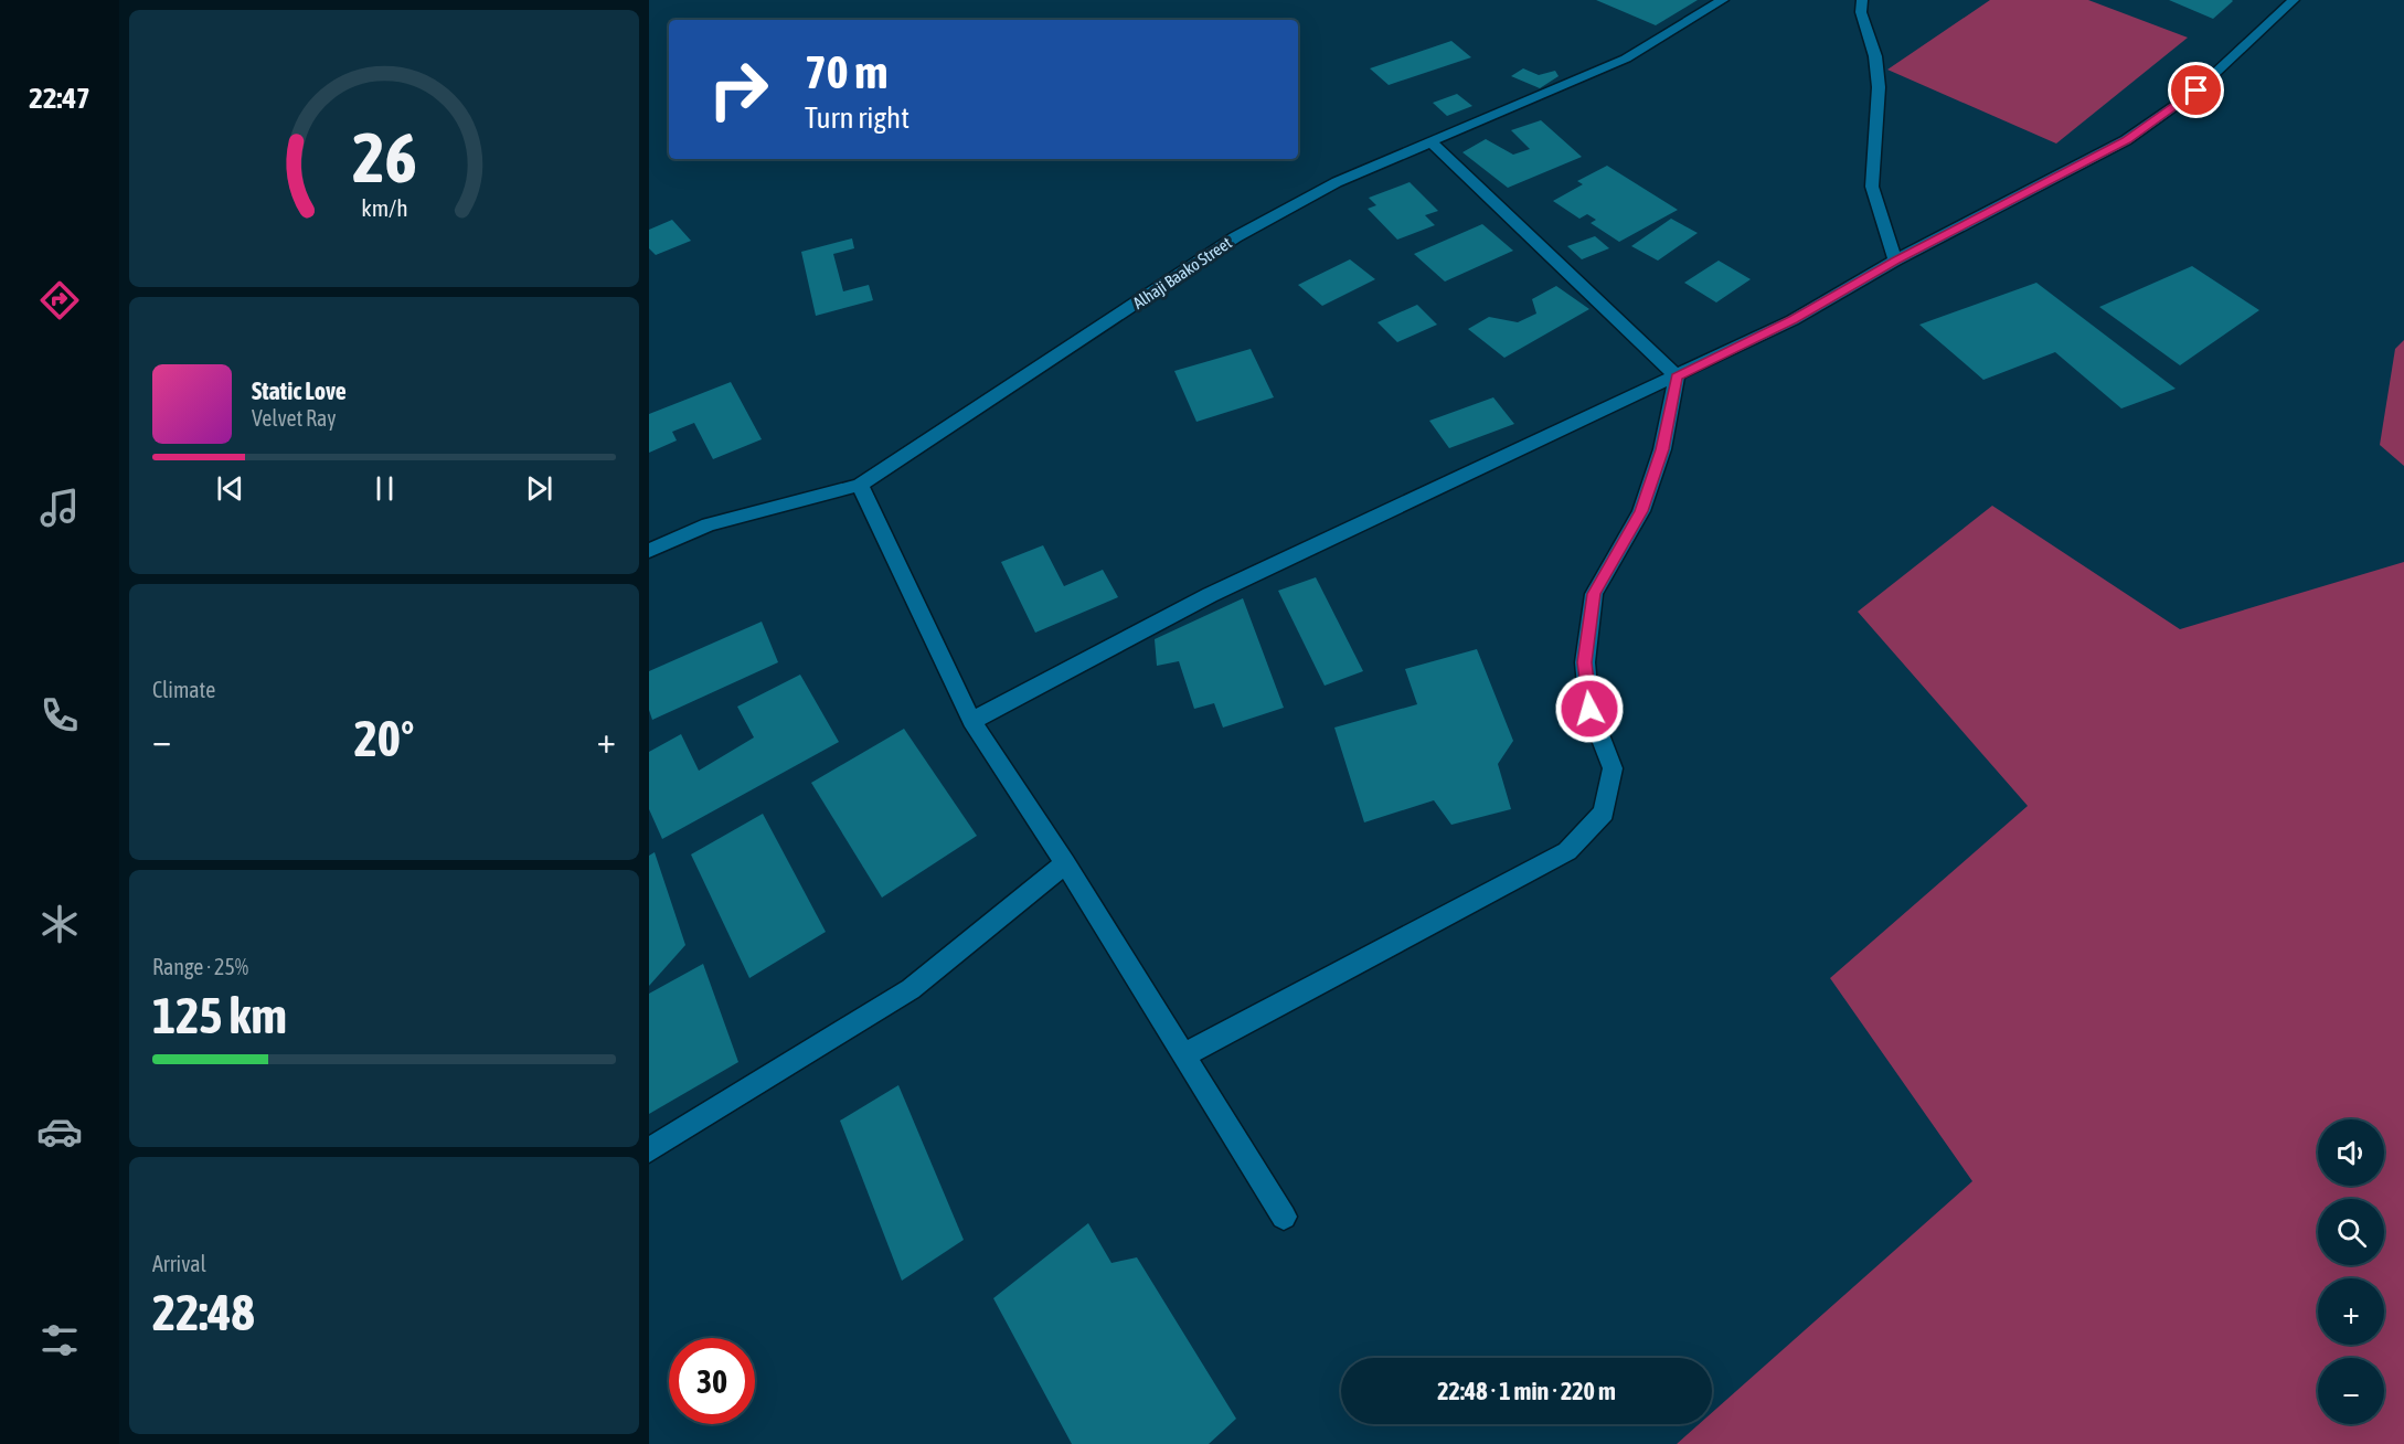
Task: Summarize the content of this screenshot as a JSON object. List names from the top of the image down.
{
  "streets": {
    "street": ["Alhaji Baako Street"]
  },
  "page": {
    "tabs": "22:47",
    "turn": ["70 m", "Turn right"],
    "song": ["Static Love", "Velvet Ray"],
    "tile": [
      "Climate",
      ["Range · 25%", "125 km"],
      ["Arrival", "22:48"]
    ],
    "heat": ["−", "20°", "+"],
    "map_buttons": ["+", "−"],
    "limit": "30",
    "trip": "22:48 · 1 min · 220 m",
    "gauge": ["26", "km/h"]
  }
}
